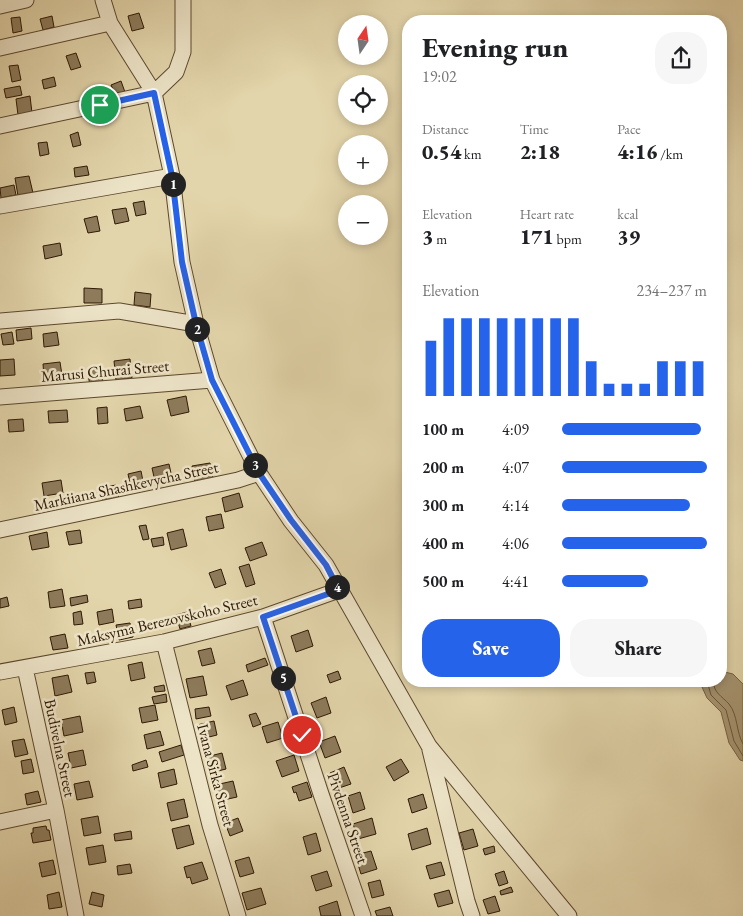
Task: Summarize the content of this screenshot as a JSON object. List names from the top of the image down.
{
  "streets": {
    "street": [
      "Marusi Churai Street",
      "Markiiana Shashkevycha Street",
      "Maksyma Berezovskoho Street",
      "Budivelna Street",
      "Ivana Sirka Street",
      "Pivdenna Street"
    ]
  },
  "crossings": [
    ["Maksyma Berezovskoho Street", "Budivelna Street"],
    ["Maksyma Berezovskoho Street", "Ivana Sirka Street"],
    ["Maksyma Berezovskoho Street", "Pivdenna Street"]
  ],
  "north": "top",
  "page": {
    "map_buttons": ["+", "−"],
    "heading": ["Evening run", "19:02"],
    "stats": [
      ["Distance", "0.54 km"],
      ["Time", "2:18"],
      ["Pace", "4:16 /km"],
      ["Elevation", "3 m"],
      ["Heart rate", "171 bpm"],
      ["kcal", "39"]
    ],
    "pins": [
      "1",
      "2",
      "3",
      "4",
      "5"
    ],
    "chart": ["Elevation", "234–237 m"],
    "list": [
      {
        "name": "100 m",
        "note": "4:09"
      },
      {
        "name": "200 m",
        "note": "4:07"
      },
      {
        "name": "300 m",
        "note": "4:14"
      },
      {
        "name": "400 m",
        "note": "4:06"
      },
      {
        "name": "500 m",
        "note": "4:41"
      }
    ],
    "buttons": ["Save", "Share"]
  }
}
